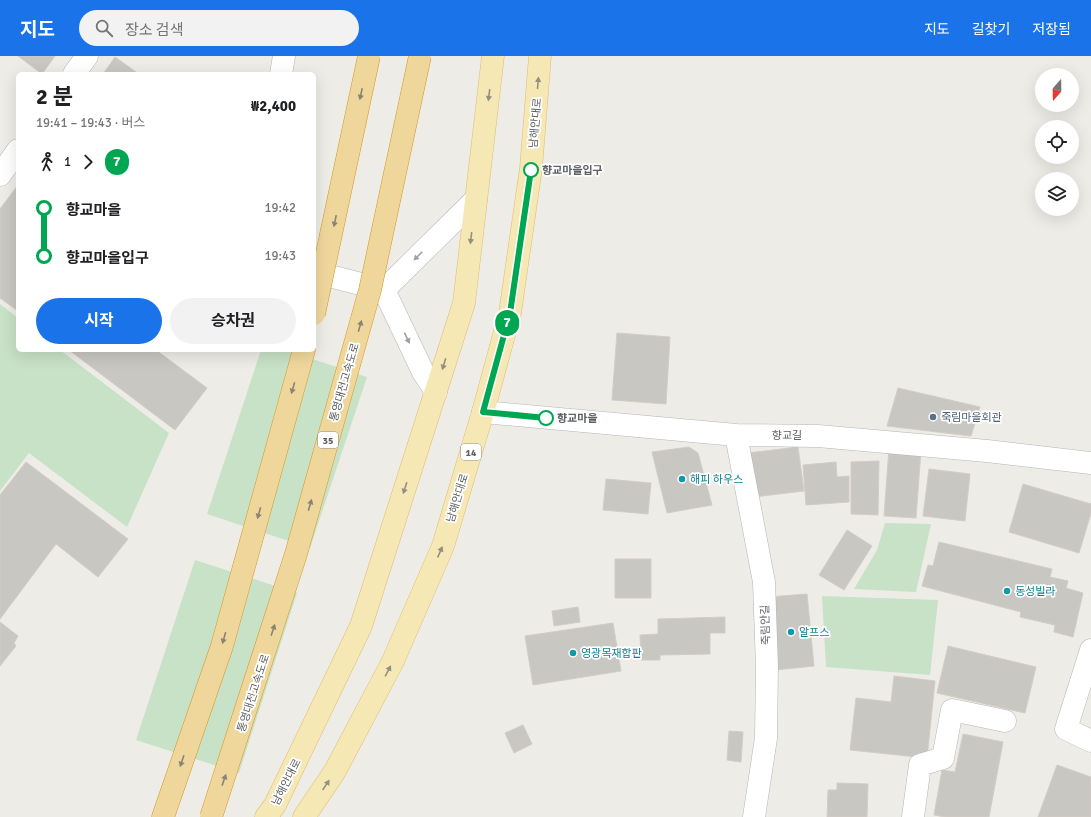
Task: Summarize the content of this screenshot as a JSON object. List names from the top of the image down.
{
  "streets": {
    "highway": ["통영대전고속도로", "35"],
    "main road": ["남해안대로", "14"],
    "street": ["향교길", "죽림안길"]
  },
  "crossings": [
    ["남해안대로", "향교길"],
    ["향교길", "죽림안길"]
  ],
  "places": [
    "향교마을입구",
    "죽림마을회관",
    "향교마을",
    "해피 하우스",
    "동성빌라",
    "알프스",
    "영광목재합판"
  ],
  "lines": ["bus line 7"],
  "north": "bottom",
  "page": {
    "header": "지도",
    "search": "장소 검색",
    "nav": ["지도", "길찾기", "저장됨"],
    "on_map": "7",
    "heading": ["2 분", "19:41 – 19:43 · 버스", "₩2,400"],
    "legs": ["1", "7"],
    "list": [
      {
        "name": "향교마을",
        "value": "19:42"
      },
      {
        "name": "향교마을입구",
        "value": "19:43"
      }
    ],
    "buttons": ["시작", "승차권"]
  }
}
